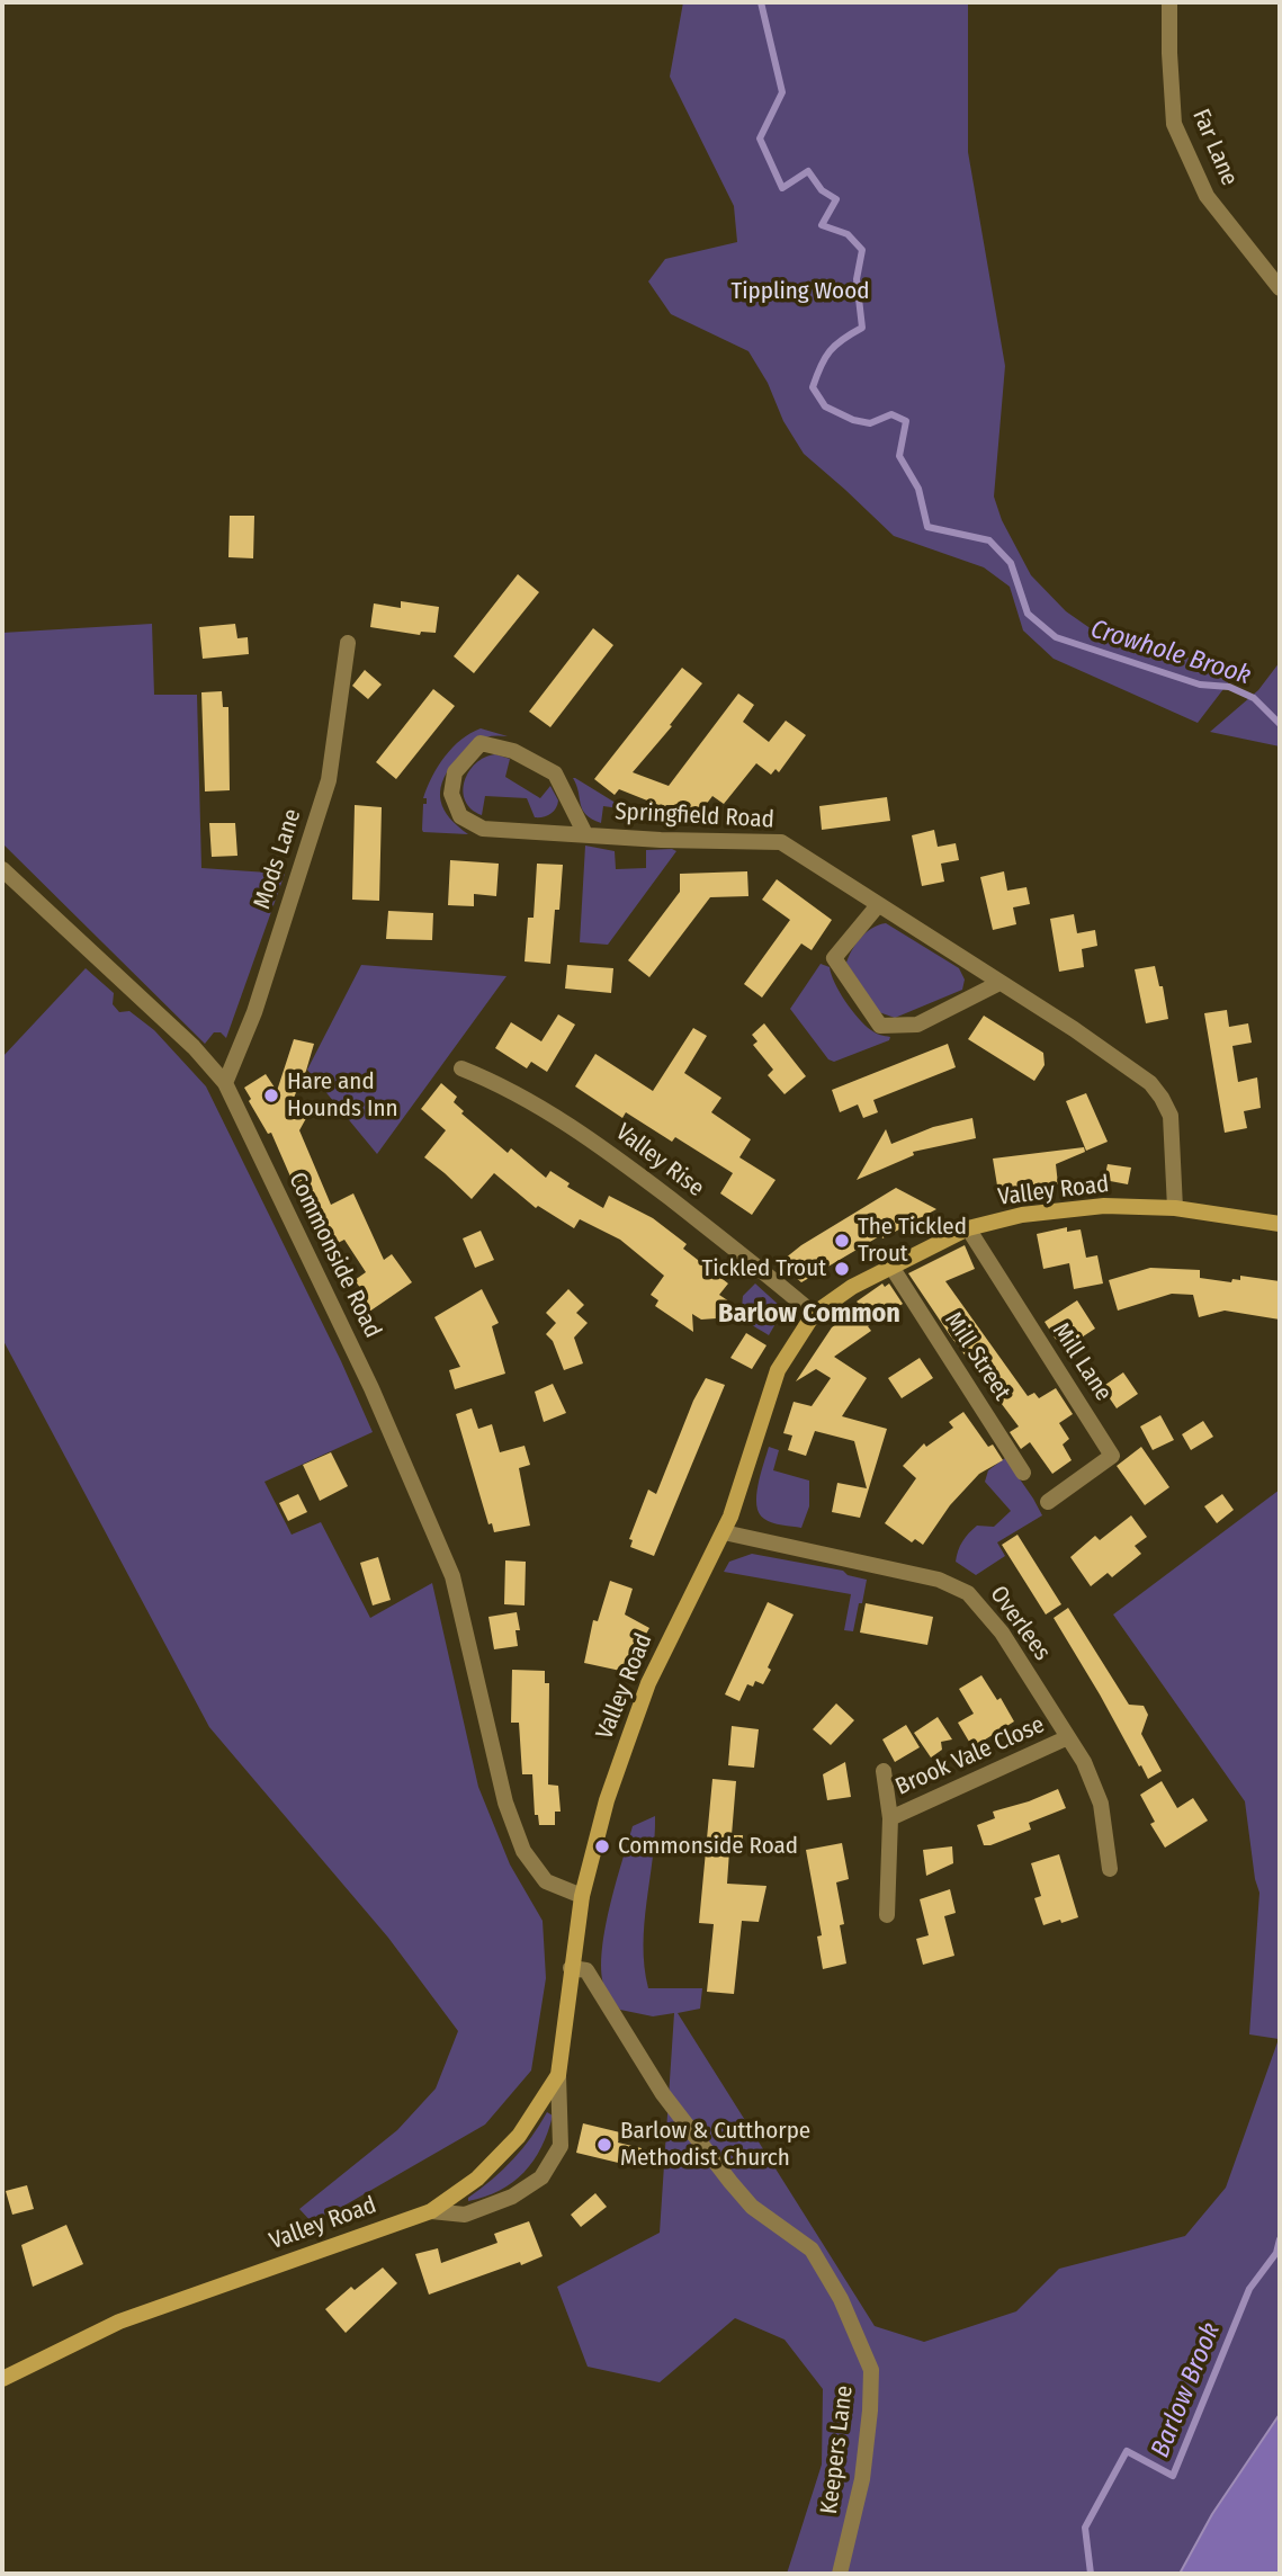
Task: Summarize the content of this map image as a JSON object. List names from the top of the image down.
{
  "streets": {
    "main road": ["Valley Road"],
    "street": [
      "Far Lane",
      "Springfield Road",
      "Mods Lane",
      "Valley Rise",
      "Commonside Road",
      "Mill Street",
      "Mill Lane",
      "Overlees",
      "Brook Vale Close",
      "Keepers Lane"
    ]
  },
  "crossings": [
    ["Springfield Road", "Valley Road"],
    ["Mods Lane", "Commonside Road"],
    ["Valley Rise", "Valley Road"],
    ["Valley Road", "Commonside Road"],
    ["Valley Road", "Mill Street"],
    ["Valley Road", "Mill Lane"],
    ["Valley Road", "Overlees"],
    ["Valley Road", "Keepers Lane"],
    ["Overlees", "Brook Vale Close"]
  ],
  "districts": ["Barlow Common"],
  "water": ["Crowhole Brook", "Barlow Brook"],
  "parks": ["Tippling Wood"],
  "places": [
    "Hare and Hounds Inn",
    "The Tickled Trout",
    "Tickled Trout",
    "Commonside Road",
    "Barlow & Cutthorpe Methodist Church"
  ]
}
